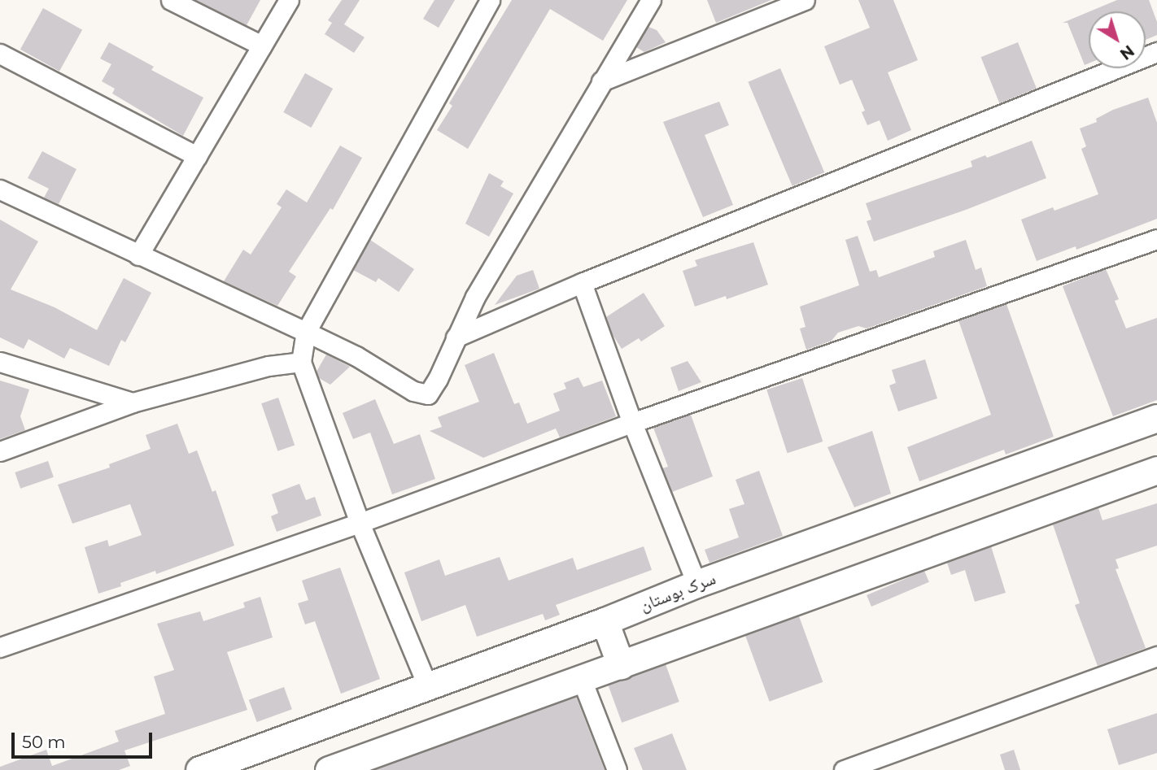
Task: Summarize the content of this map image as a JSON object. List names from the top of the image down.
{
  "streets": {
    "street": ["سرک بوستان"]
  },
  "scale_bar": "50 m",
  "north": "bottom right"
}
